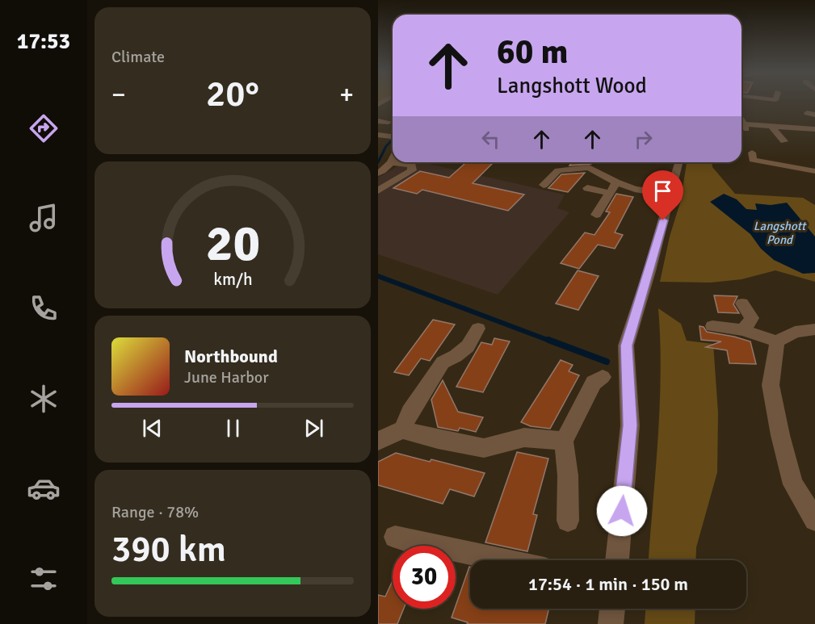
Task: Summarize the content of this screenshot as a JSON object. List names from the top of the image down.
{
  "water": ["Langshott Pond"],
  "page": {
    "tabs": "17:53",
    "tile": [
      "Climate",
      ["Range · 78%", "390 km"]
    ],
    "turn": ["60 m", "Langshott Wood"],
    "heat": ["−", "20°", "+"],
    "song": ["Northbound", "June Harbor"],
    "limit": "30",
    "trip": "17:54 · 1 min · 150 m",
    "gauge": ["20", "km/h"]
  }
}
